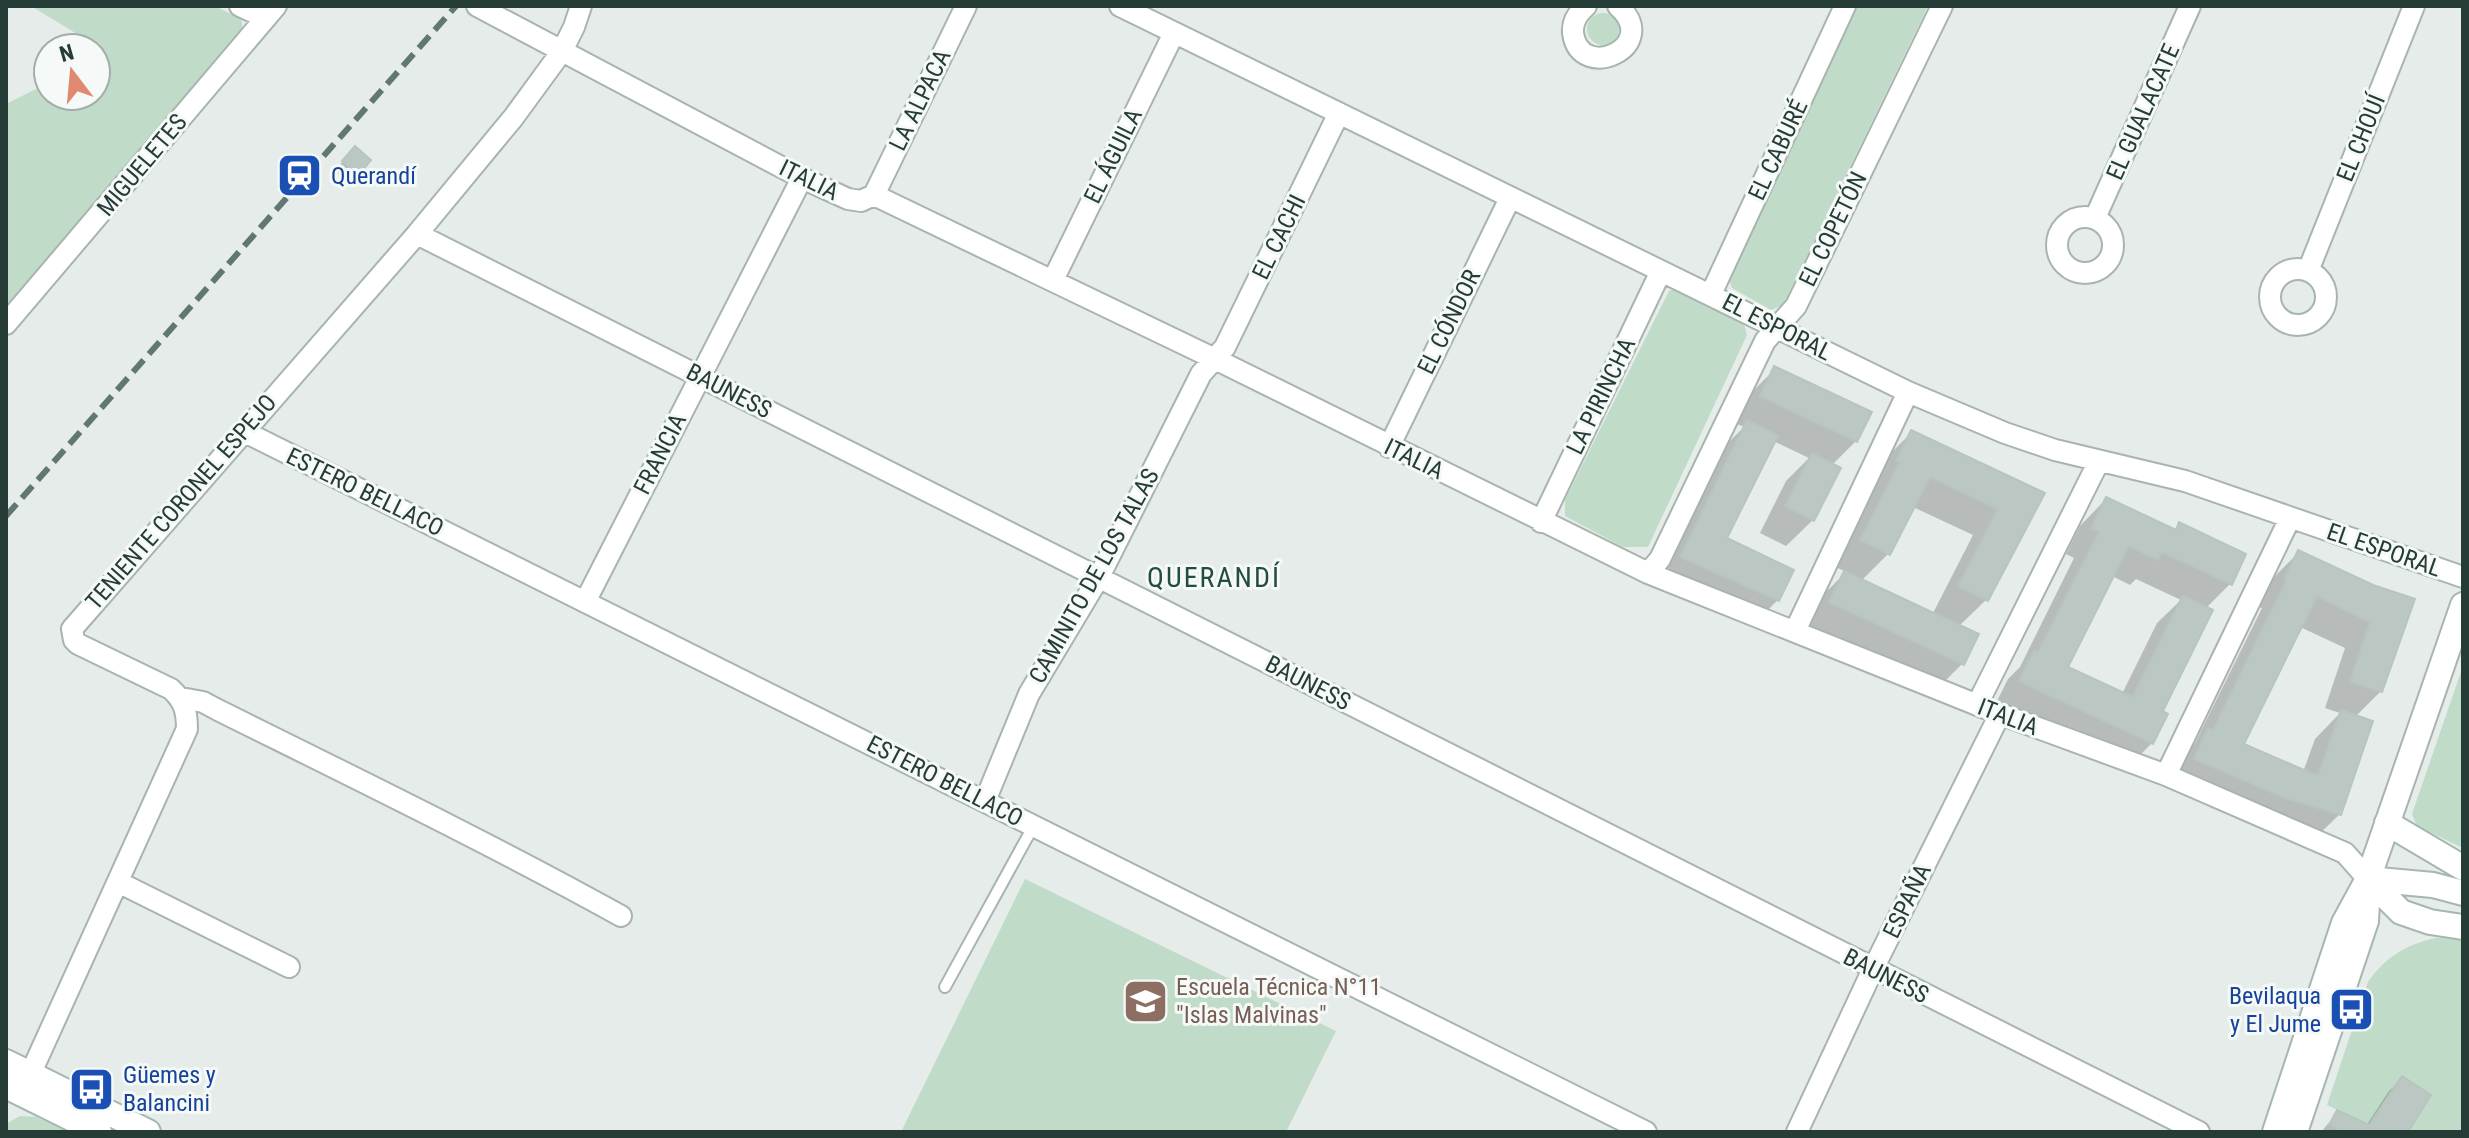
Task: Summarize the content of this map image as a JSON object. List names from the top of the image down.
{
  "streets": {
    "street": [
      "LA ALPACA",
      "EL GUALACATE",
      "EL CHOUÍ",
      "EL CABURÉ",
      "EL ÁGUILA",
      "MIGUELETES",
      "ITALIA",
      "EL COPETÓN",
      "EL CACHI",
      "EL CÓNDOR",
      "EL ESPORAL",
      "BAUNESS",
      "LA PIRINCHA",
      "FRANCIA",
      "ESTERO BELLACO",
      "TENIENTE CORONEL ESPEJO",
      "CAMINITO DE LOS TALAS",
      "ESPAÑA"
    ]
  },
  "crossings": [
    ["LA ALPACA", "ITALIA"],
    ["EL CABURÉ", "EL ESPORAL"],
    ["EL ÁGUILA", "ITALIA"],
    ["EL ÁGUILA", "EL ESPORAL"],
    ["ITALIA", "EL COPETÓN"],
    ["ITALIA", "EL CACHI"],
    ["ITALIA", "EL CÓNDOR"],
    ["ITALIA", "LA PIRINCHA"],
    ["ITALIA", "FRANCIA"],
    ["ITALIA", "TENIENTE CORONEL ESPEJO"],
    ["ITALIA", "CAMINITO DE LOS TALAS"],
    ["ITALIA", "ESPAÑA"],
    ["EL COPETÓN", "EL ESPORAL"],
    ["EL CACHI", "EL ESPORAL"],
    ["EL CACHI", "CAMINITO DE LOS TALAS"],
    ["EL CÓNDOR", "EL ESPORAL"],
    ["EL ESPORAL", "LA PIRINCHA"],
    ["BAUNESS", "FRANCIA"],
    ["BAUNESS", "TENIENTE CORONEL ESPEJO"],
    ["BAUNESS", "CAMINITO DE LOS TALAS"],
    ["BAUNESS", "ESPAÑA"],
    ["FRANCIA", "ESTERO BELLACO"],
    ["ESTERO BELLACO", "TENIENTE CORONEL ESPEJO"],
    ["ESTERO BELLACO", "CAMINITO DE LOS TALAS"]
  ],
  "districts": ["QUERANDÍ"],
  "places": {
    "station": ["Querandí"],
    "school or university": ["Escuela Técnica N°11 \"Islas Malvinas\""],
    "bus stop": ["Bevilaqua y El Jume", "Güemes y Balancini"]
  },
  "north": "top"
}
